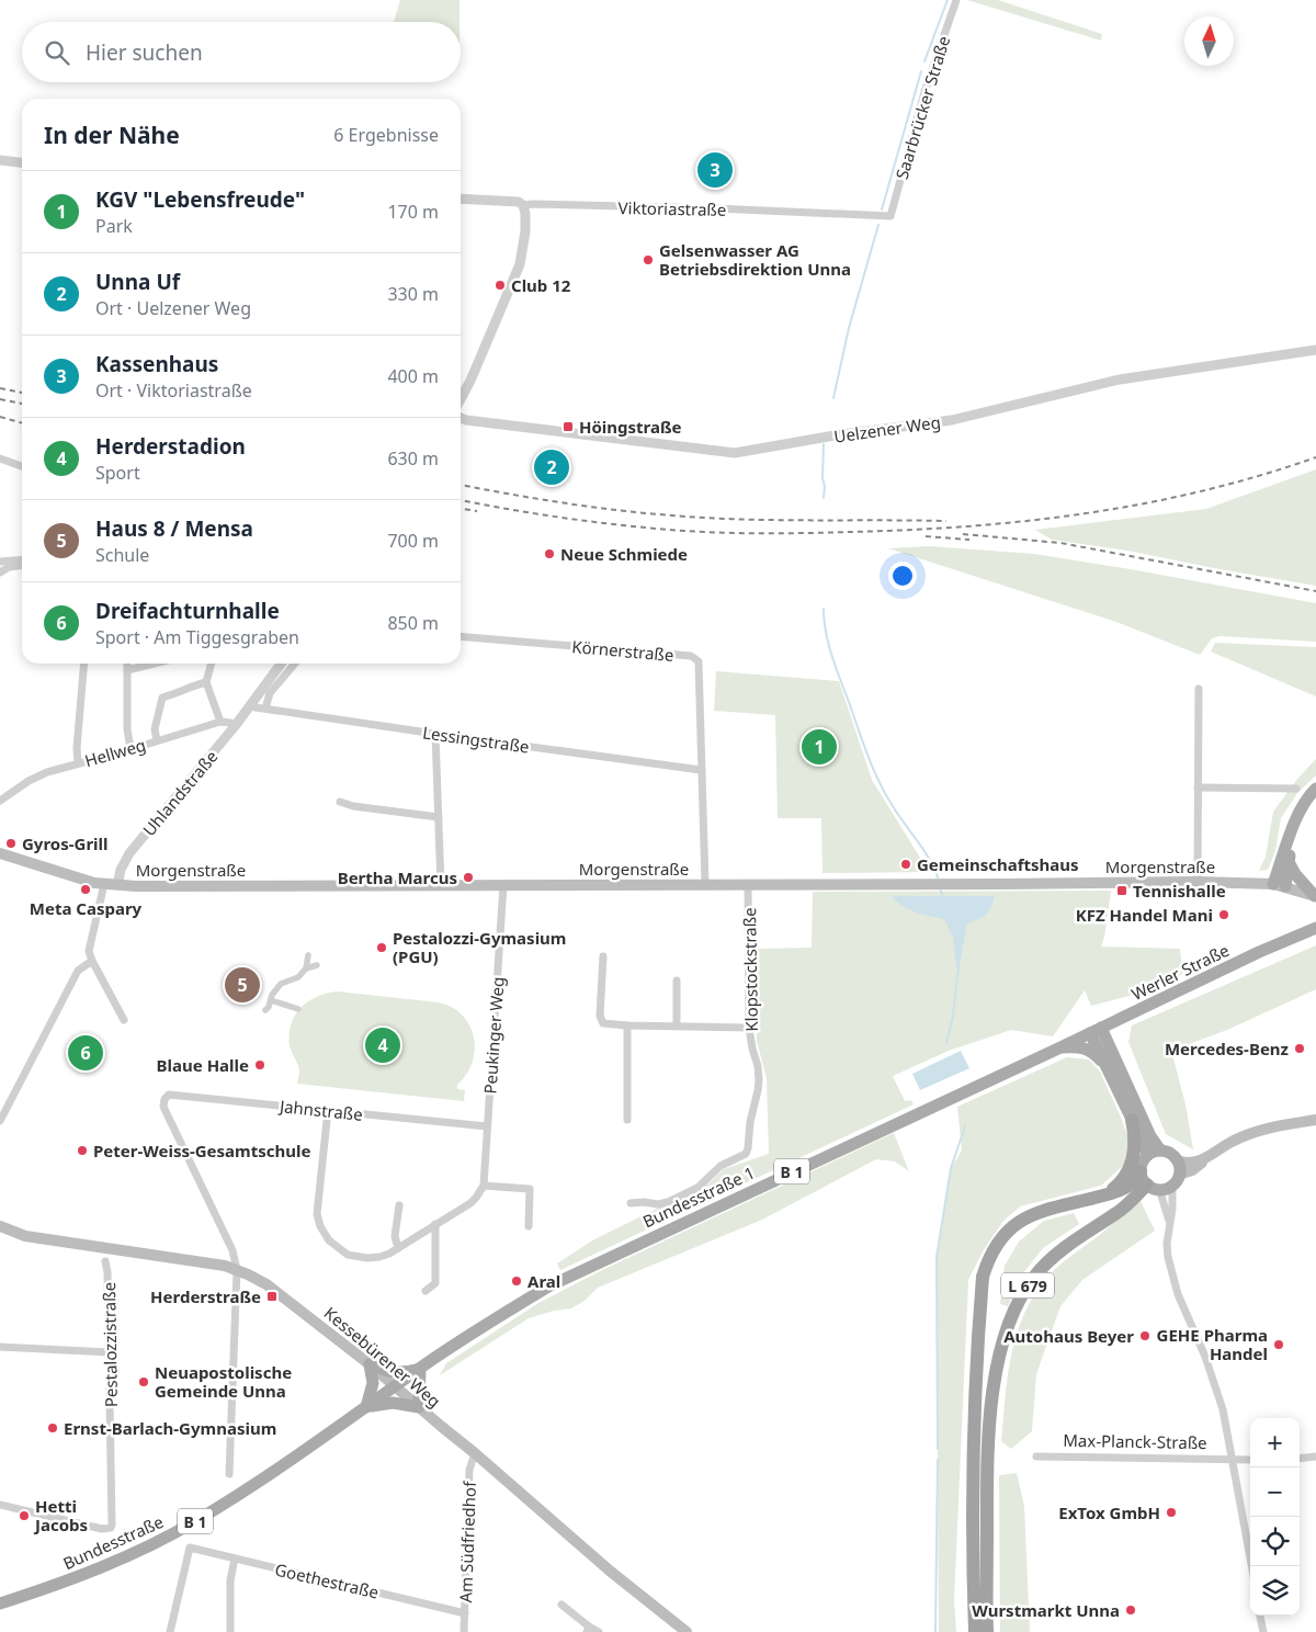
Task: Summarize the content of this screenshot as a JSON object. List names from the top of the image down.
{
  "streets": {
    "highway": ["L 679"],
    "main road": [
      "Morgenstraße",
      "Werler Straße",
      "B 1",
      "Bundesstraße 1",
      "Kessebürener Weg",
      "Bundesstraße"
    ],
    "street": [
      "Saarbrücker Straße",
      "Viktoriastraße",
      "Uelzener Weg",
      "Körnerstraße",
      "Lessingstraße",
      "Hellweg",
      "Uhlandstraße",
      "Klopstockstraße",
      "Peukinger Weg",
      "Jahnstraße",
      "Pestalozzistraße",
      "Max-Planck-Straße",
      "Am Südfriedhof",
      "Goethestraße"
    ]
  },
  "crossings": [
    ["Saarbrücker Straße", "Viktoriastraße"],
    ["Körnerstraße", "Lessingstraße"],
    ["Körnerstraße", "Morgenstraße"],
    ["Lessingstraße", "Uhlandstraße"],
    ["Hellweg", "Uhlandstraße"],
    ["Uhlandstraße", "Morgenstraße"],
    ["Morgenstraße", "Klopstockstraße"],
    ["Morgenstraße", "Peukinger Weg"],
    ["Werler Straße", "B 1"],
    ["Werler Straße", "Bundesstraße 1"],
    ["Peukinger Weg", "Jahnstraße"],
    ["Jahnstraße", "Kessebürener Weg"],
    ["B 1", "Bundesstraße 1"],
    ["Bundesstraße 1", "Kessebürener Weg"],
    ["Bundesstraße 1", "Bundesstraße"],
    ["L 679", "Max-Planck-Straße"],
    ["Kessebürener Weg", "Bundesstraße"],
    ["Kessebürener Weg", "Am Südfriedhof"],
    ["Am Südfriedhof", "Goethestraße"]
  ],
  "places": {
    "other": [
      "Gelsenwasser AG Betriebsdirektion Unna",
      "Club 12",
      "Neue Schmiede",
      "Gyros-Grill",
      "Gemeinschaftshaus",
      "Bertha Marcus",
      "Meta Caspary",
      "KFZ Handel Mani",
      "Pestalozzi-Gymasium (PGU)",
      "Mercedes-Benz",
      "Blaue Halle",
      "Peter-Weiss-Gesamtschule",
      "Aral",
      "Autohaus Beyer",
      "GEHE Pharma Handel",
      "Neuapostolische Gemeinde Unna",
      "Ernst-Barlach-Gymnasium",
      "ExTox GmbH",
      "Hetti Jacobs",
      "Wurstmarkt Unna"
    ],
    "transit": ["Höingstraße", "Tennishalle", "Herderstraße"]
  },
  "north": "top",
  "page": {
    "search": "Hier suchen",
    "heading": ["In der Nähe", "6 Ergebnisse"],
    "pins": [
      "3",
      "2",
      "1",
      "5",
      "4",
      "6"
    ],
    "list": [
      {
        "mark": "1",
        "name": "KGV \"Lebensfreude\"",
        "note": "Park",
        "value": "170 m"
      },
      {
        "mark": "2",
        "name": "Unna Uf",
        "note": "Ort · Uelzener Weg",
        "value": "330 m"
      },
      {
        "mark": "3",
        "name": "Kassenhaus",
        "note": "Ort · Viktoriastraße",
        "value": "400 m"
      },
      {
        "mark": "4",
        "name": "Herderstadion",
        "note": "Sport",
        "value": "630 m"
      },
      {
        "mark": "5",
        "name": "Haus 8 / Mensa",
        "note": "Schule",
        "value": "700 m"
      },
      {
        "mark": "6",
        "name": "Dreifachturnhalle",
        "note": "Sport · Am Tiggesgraben",
        "value": "850 m"
      }
    ],
    "map_buttons": ["+", "−"]
  }
}
